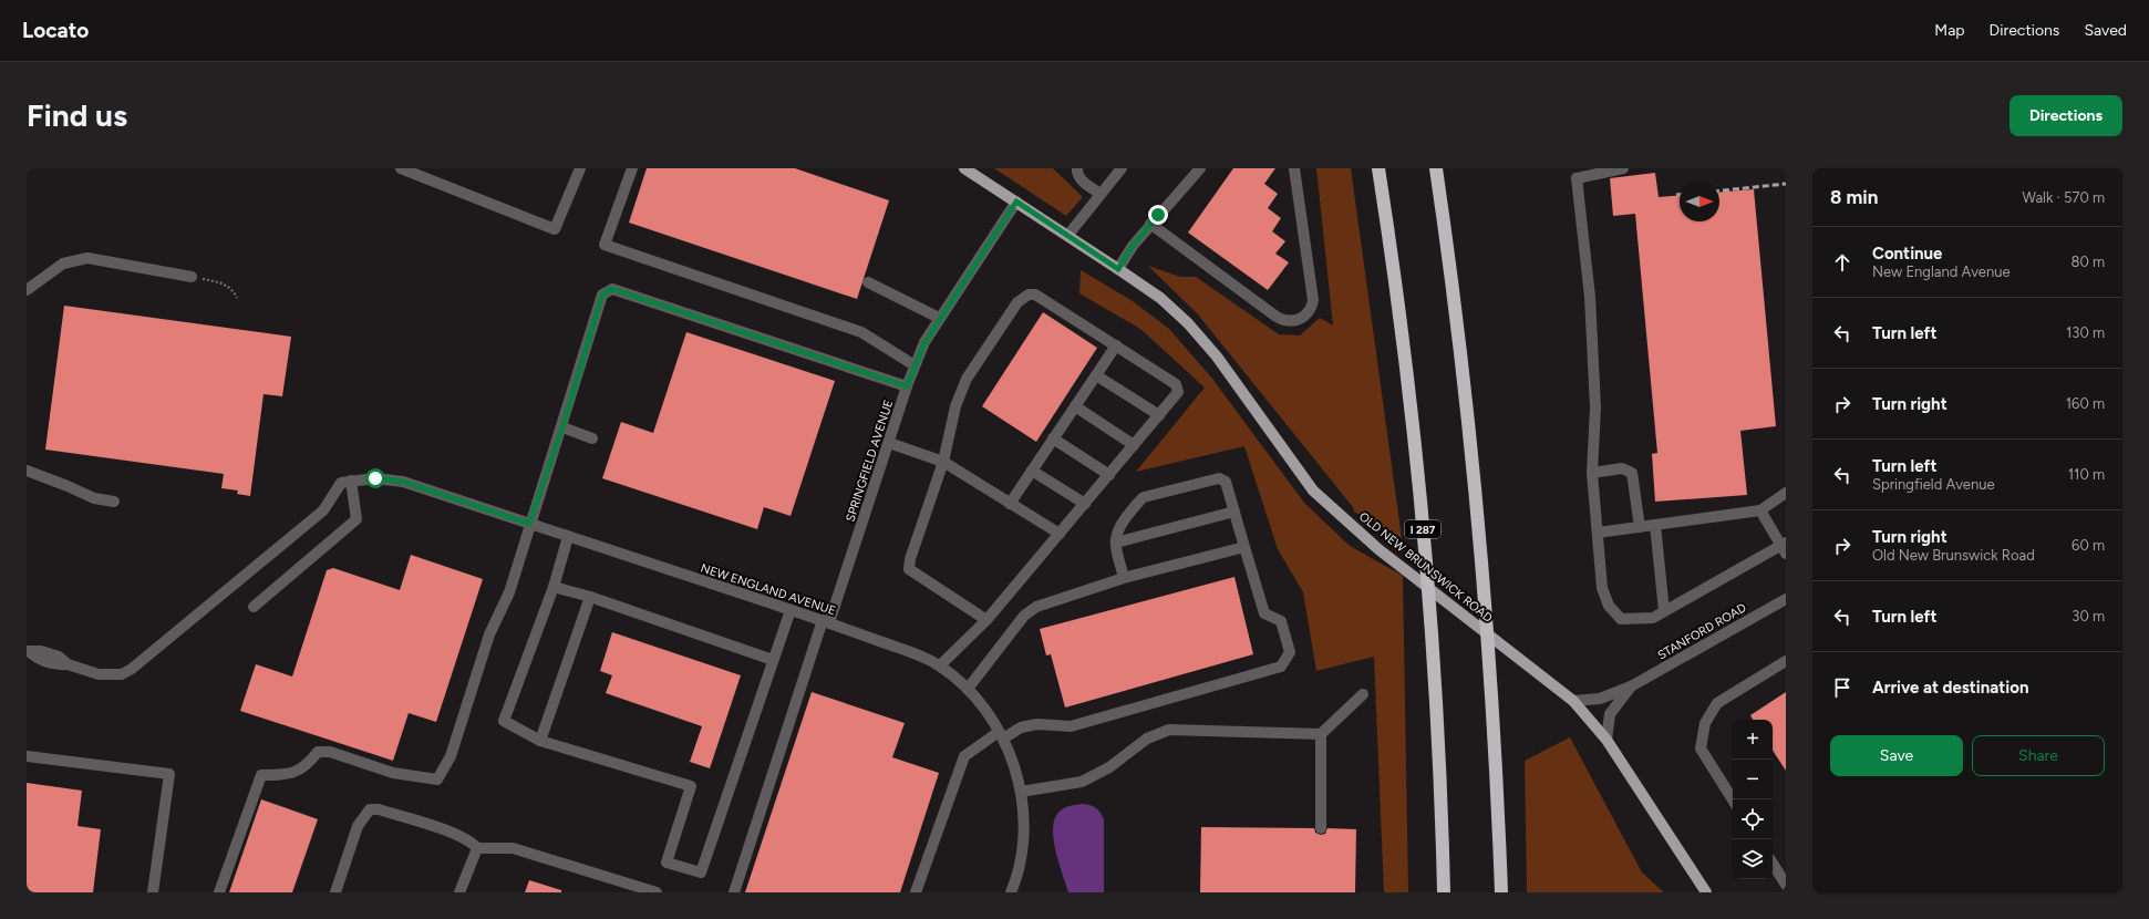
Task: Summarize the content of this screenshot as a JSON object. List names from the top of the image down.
{
  "streets": {
    "highway": ["I 287"],
    "main road": ["OLD NEW BRUNSWICK ROAD"],
    "street": ["SPRINGFIELD AVENUE", "NEW ENGLAND AVENUE", "STANFORD ROAD"]
  },
  "crossings": [
    ["SPRINGFIELD AVENUE", "OLD NEW BRUNSWICK ROAD"],
    ["SPRINGFIELD AVENUE", "NEW ENGLAND AVENUE"],
    ["OLD NEW BRUNSWICK ROAD", "STANFORD ROAD"]
  ],
  "north": "right",
  "page": {
    "header": "Locato",
    "nav": ["Map", "Directions", "Saved"],
    "buttons": [
      "Directions",
      ["Save", "Share"]
    ],
    "title": "Find us",
    "heading": ["8 min", "Walk · 570 m"],
    "list": [
      ["Continue", "New England Avenue", "80 m"],
      ["Turn left", "130 m"],
      ["Turn right", "160 m"],
      ["Turn left", "Springfield Avenue", "110 m"],
      ["Turn right", "Old New Brunswick Road", "60 m"],
      ["Turn left", "30 m"],
      "Arrive at destination"
    ],
    "map_buttons": ["+", "−"]
  }
}
